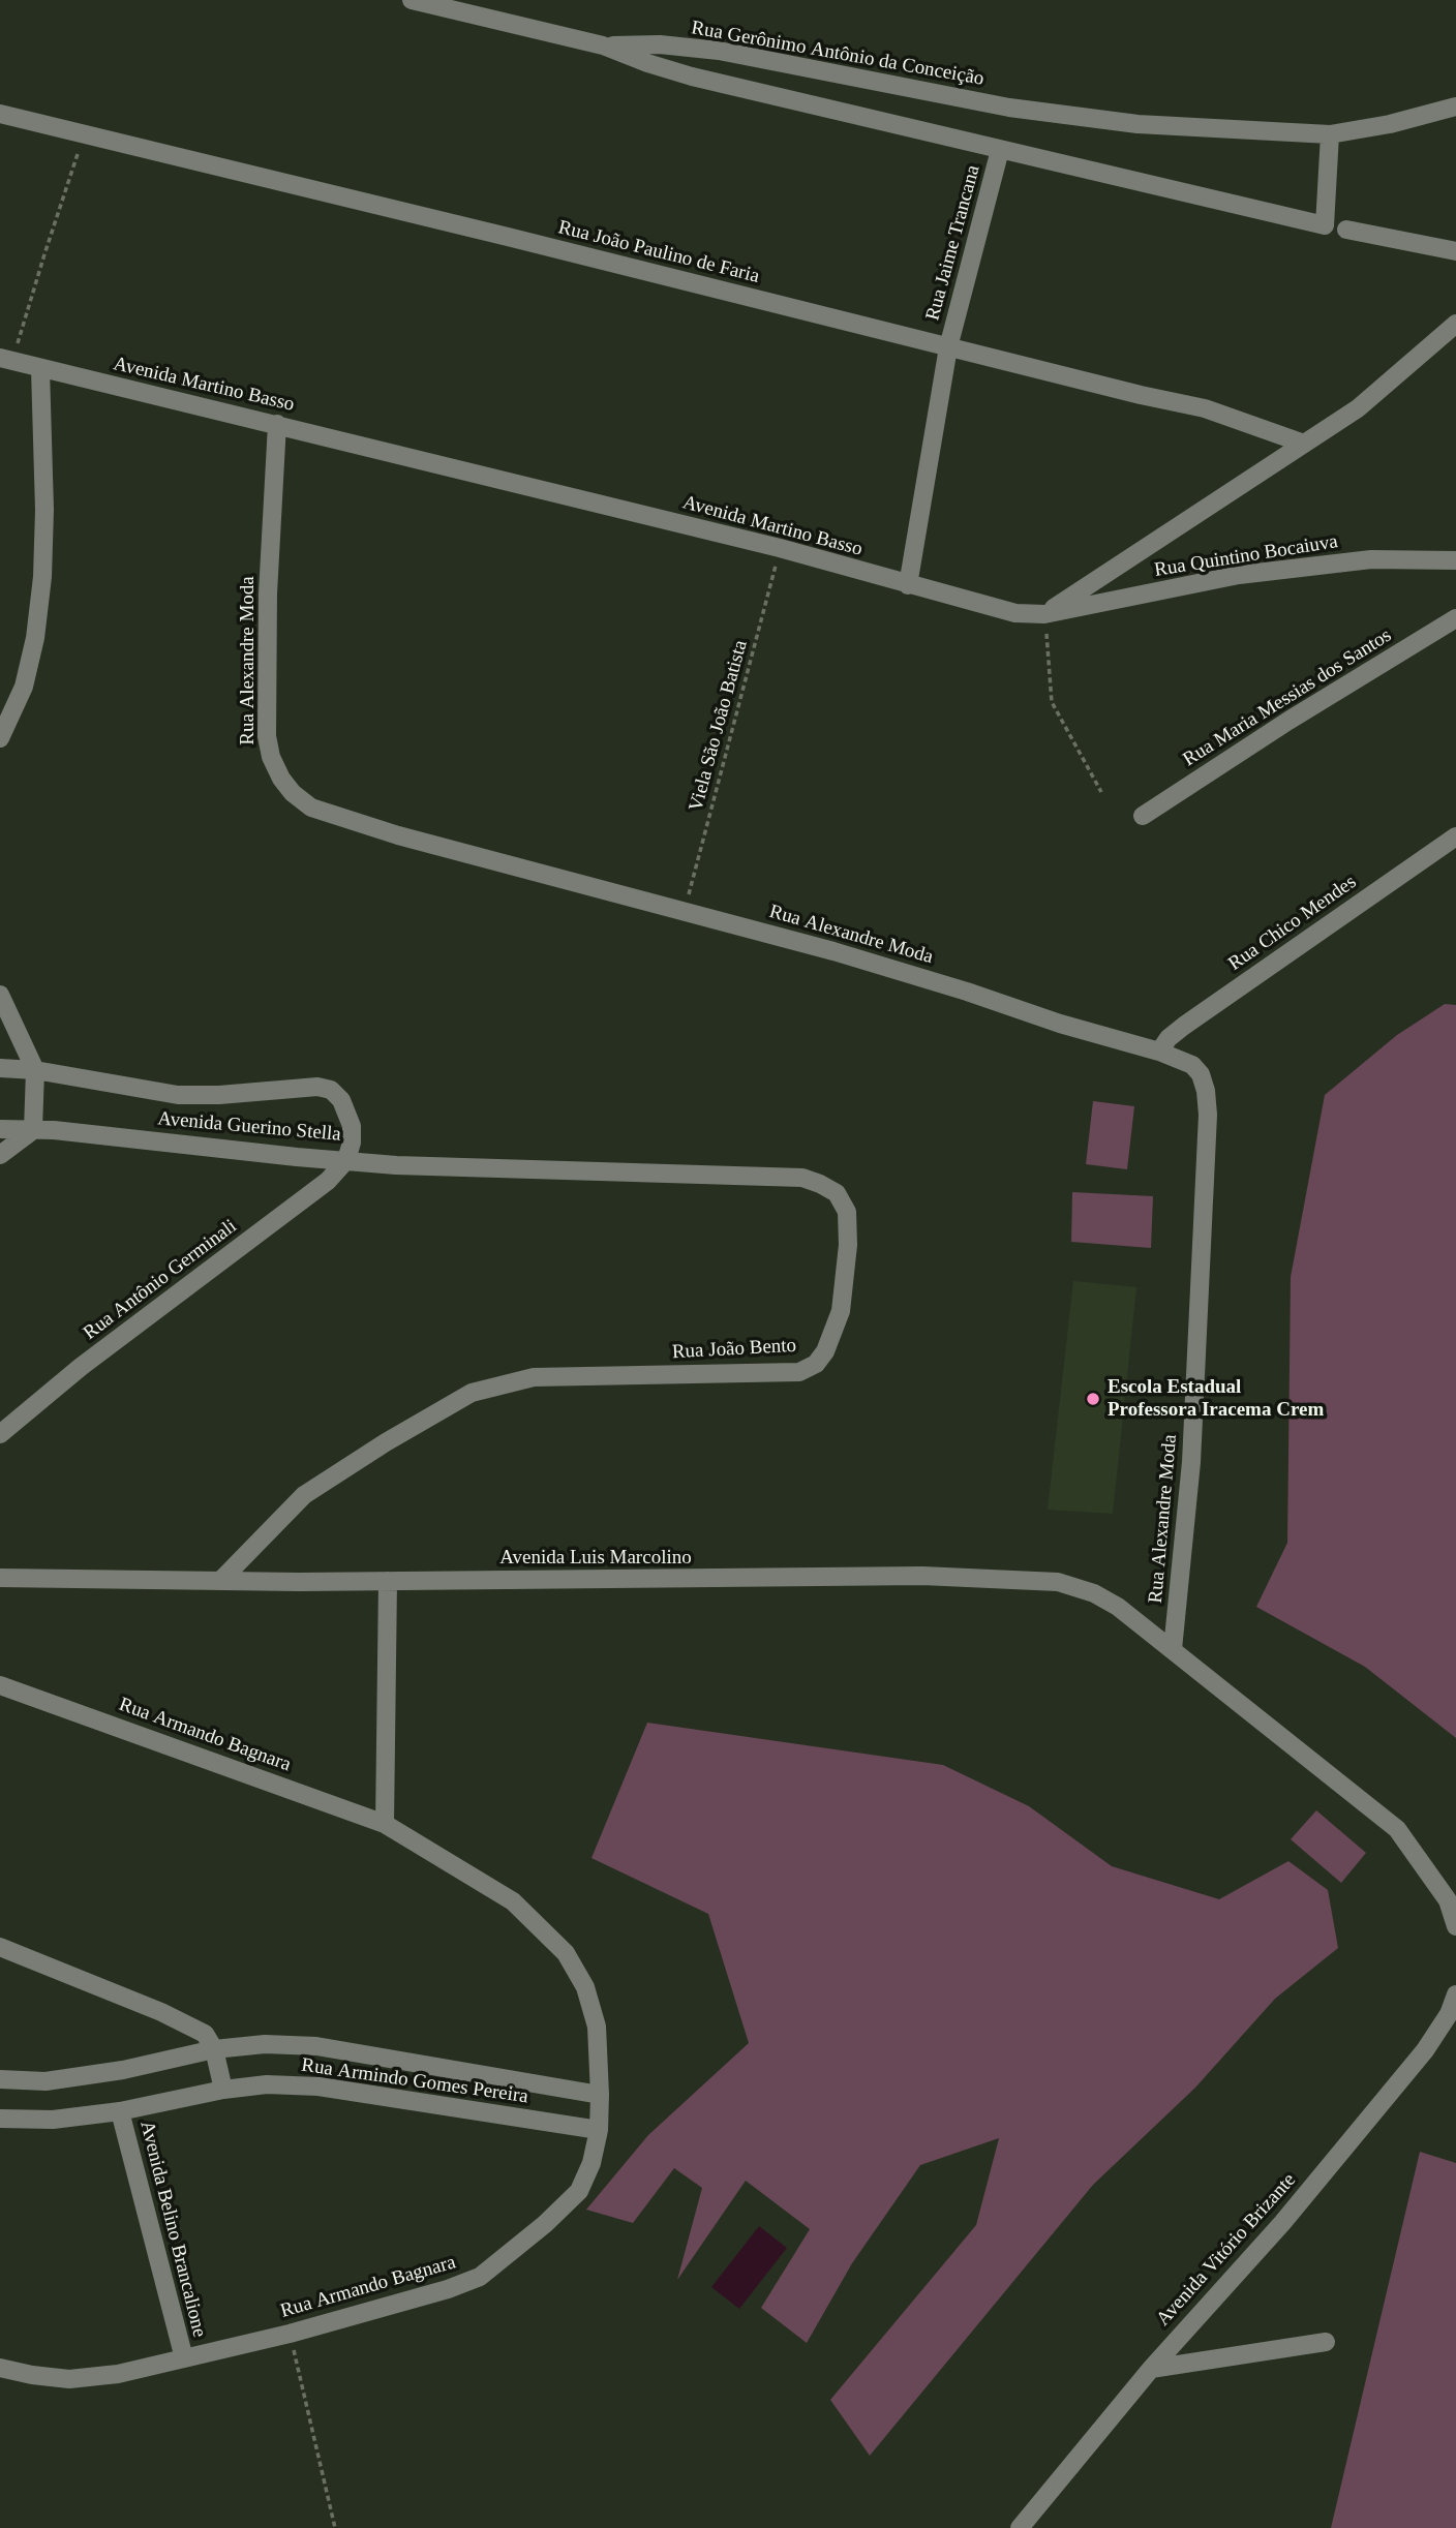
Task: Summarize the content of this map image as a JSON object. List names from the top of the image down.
{
  "streets": {
    "street": [
      "Rua Gerônimo Antônio da Conceição",
      "Rua Jaime Trancana",
      "Rua João Paulino de Faria",
      "Avenida Martino Basso",
      "Rua Quintino Bocaiuva",
      "Rua Alexandre Moda",
      "Rua Maria Messias dos Santos",
      "Rua Chico Mendes",
      "Avenida Guerino Stella",
      "Rua Antônio Germinali",
      "Rua João Bento",
      "Avenida Luis Marcolino",
      "Rua Armando Bagnara",
      "Rua Armindo Gomes Pereira",
      "Avenida Belino Brancalione",
      "Avenida Vitório Brizante"
    ],
    "path": ["Viela São João Batista"]
  },
  "crossings": [
    ["Rua Jaime Trancana", "Rua João Paulino de Faria"],
    ["Rua Jaime Trancana", "Avenida Martino Basso"],
    ["Avenida Martino Basso", "Rua Quintino Bocaiuva"],
    ["Avenida Martino Basso", "Rua Alexandre Moda"],
    ["Avenida Martino Basso", "Viela São João Batista"],
    ["Rua Alexandre Moda", "Viela São João Batista"],
    ["Rua Alexandre Moda", "Rua Chico Mendes"],
    ["Rua Alexandre Moda", "Avenida Luis Marcolino"],
    ["Avenida Guerino Stella", "Rua Antônio Germinali"],
    ["Avenida Guerino Stella", "Rua João Bento"],
    ["Rua Antônio Germinali", "Rua João Bento"],
    ["Rua João Bento", "Avenida Luis Marcolino"],
    ["Rua Armando Bagnara", "Rua Armindo Gomes Pereira"],
    ["Rua Armando Bagnara", "Avenida Belino Brancalione"],
    ["Rua Armindo Gomes Pereira", "Avenida Belino Brancalione"]
  ],
  "places": ["Escola Estadual Professora Iracema Crem"]
}
